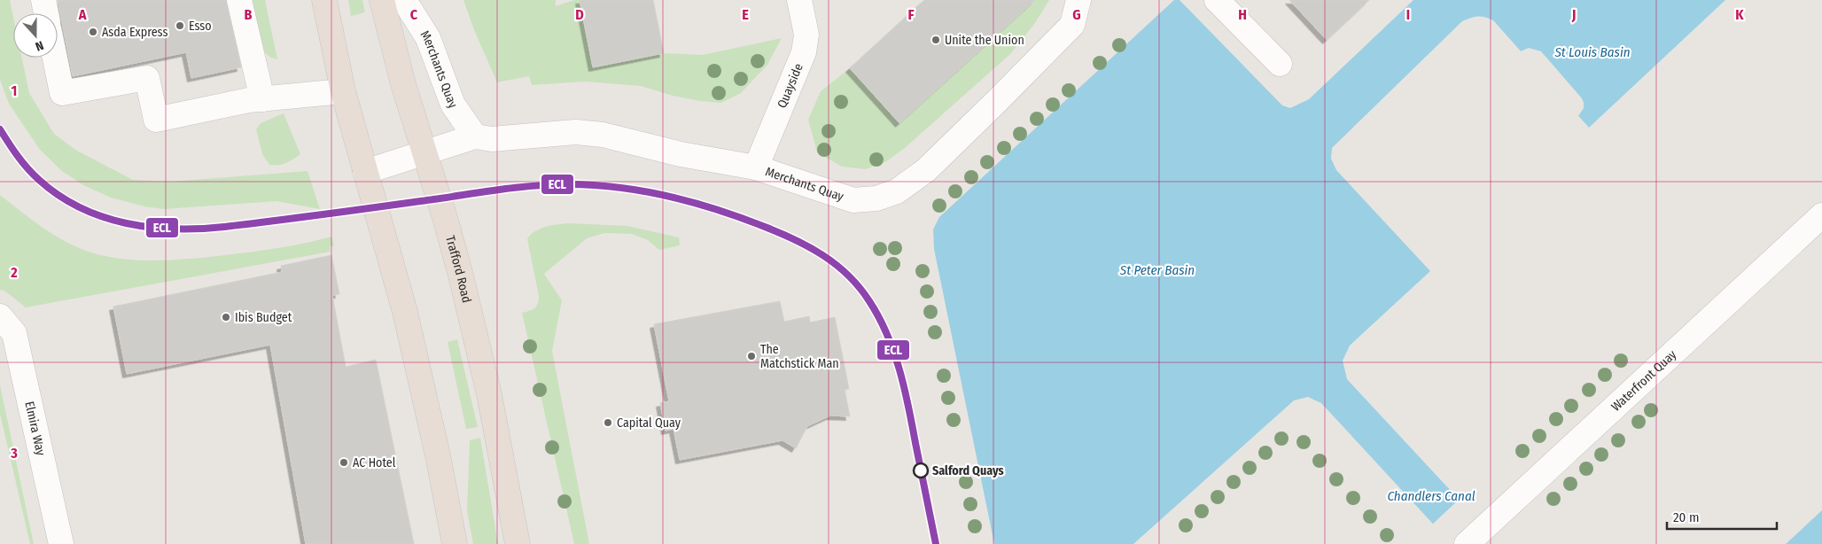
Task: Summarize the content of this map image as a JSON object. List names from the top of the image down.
{
  "streets": {
    "highway": ["Trafford Road"],
    "street": [
      "Merchants Quay",
      "Quayside",
      "Waterfront Quay",
      "Elmira Way"
    ]
  },
  "crossings": [
    ["Merchants Quay", "Quayside"],
    ["Merchants Quay", "Trafford Road"]
  ],
  "water": ["St Louis Basin", "St Peter Basin", "Chandlers Canal"],
  "places": [
    "Esso",
    "Asda Express",
    "Unite the Union",
    "Ibis Budget",
    "The Matchstick Man",
    "Capital Quay",
    "AC Hotel",
    "Salford Quays"
  ],
  "lines": ["transit line ECL"],
  "scale_bar": "20 m",
  "north": "bottom",
  "grid": {
    "columns": [
      "A",
      "B",
      "C",
      "D",
      "E",
      "F",
      "G",
      "H",
      "I",
      "J",
      "K"
    ],
    "rows": ["1", "2", "3"]
  }
}
